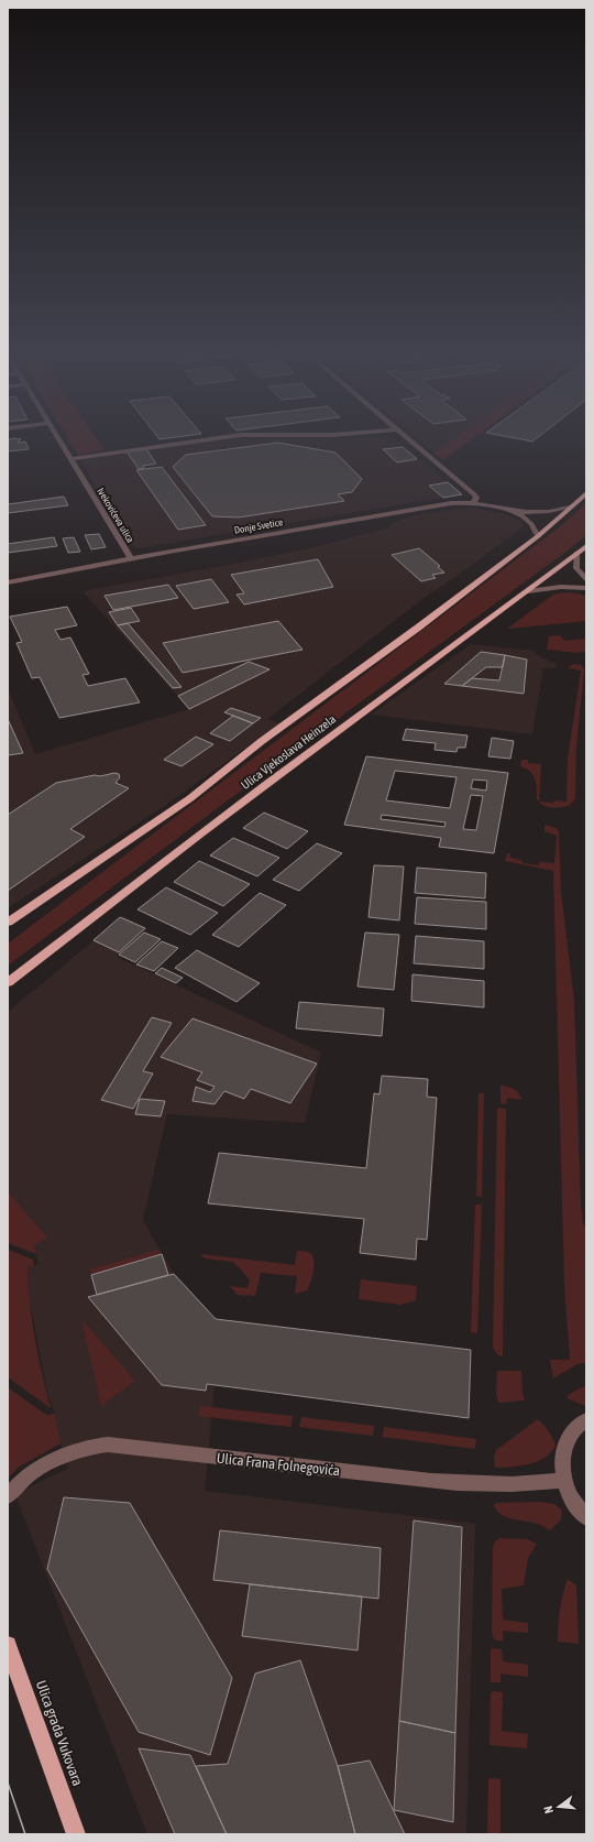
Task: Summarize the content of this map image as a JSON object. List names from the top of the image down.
{
  "streets": {
    "main road": ["Ulica Vjekoslava Heinzela", "Ulica grada Vukovara"],
    "street": ["Ivekovićeva ulica", "Donje Svetice", "Ulica Frana Folnegovića"]
  },
  "crossings": [
    ["Ivekovićeva ulica", "Donje Svetice"],
    ["Donje Svetice", "Ulica Vjekoslava Heinzela"]
  ],
  "north": "left"
}
